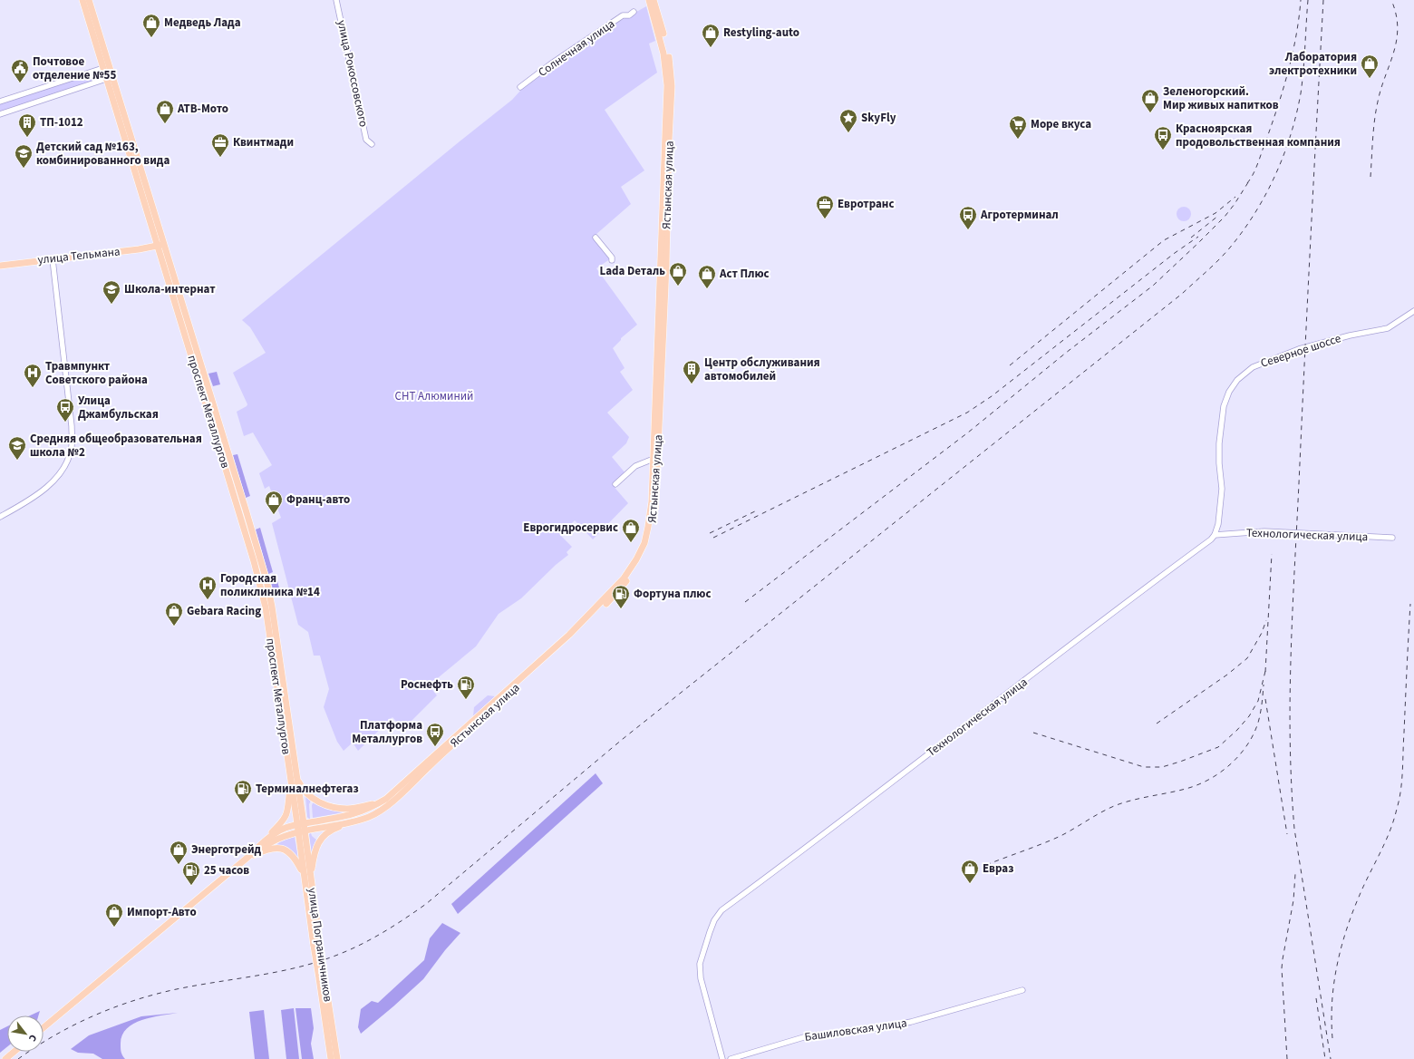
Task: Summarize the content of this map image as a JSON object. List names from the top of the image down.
{
  "streets": {
    "main road": [
      "Ястынская улица",
      "улица Тельмана",
      "проспект Металлургов",
      "улица Пограничников"
    ],
    "street": [
      "Солнечная улица",
      "улица Рокоссовского",
      "Северное шоссе",
      "Технологическая улица",
      "Башиловская улица"
    ]
  },
  "crossings": [
    ["Ястынская улица", "проспект Металлургов"],
    ["Ястынская улица", "улица Пограничников"],
    ["улица Тельмана", "проспект Металлургов"],
    ["Северное шоссе", "Технологическая улица"],
    ["проспект Металлургов", "улица Пограничников"]
  ],
  "parks": ["СНТ Алюминий"],
  "places": {
    "shop": [
      "Медведь Лада",
      "Restyling-auto",
      "Лаборатория электротехники",
      "Зеленогорский. Мир живых напитков",
      "АТВ-Мото",
      "Lada Dеталь",
      "Аст Плюс",
      "Франц-авто",
      "Еврогидросервис",
      "Gebara Racing",
      "Энерготрейд",
      "Евраз",
      "Импорт-Авто"
    ],
    "public building": ["Почтовое отделение №55"],
    "place": ["SkyFly"],
    "building": ["ТП-1012", "Центр обслуживания автомобилей"],
    "supermarket": ["Море вкуса"],
    "bus stop": [
      "Красноярская продовольственная компания",
      "Агротерминал",
      "Улица Джамбульская",
      "Платформа Металлургов"
    ],
    "office": ["Квинтмади", "Евротранс"],
    "school or university": ["Детский сад №163, комбинированного вида", "Школа-интернат", "Средняя общеобразовательная школа №2"],
    "hospital": ["Травмпункт Советского района", "Городская поликлиника №14"],
    "fuel station": [
      "Фортуна плюс",
      "Роснефть",
      "Терминалнефтегаз",
      "25 часов"
    ]
  },
  "north": "bottom right"
}
